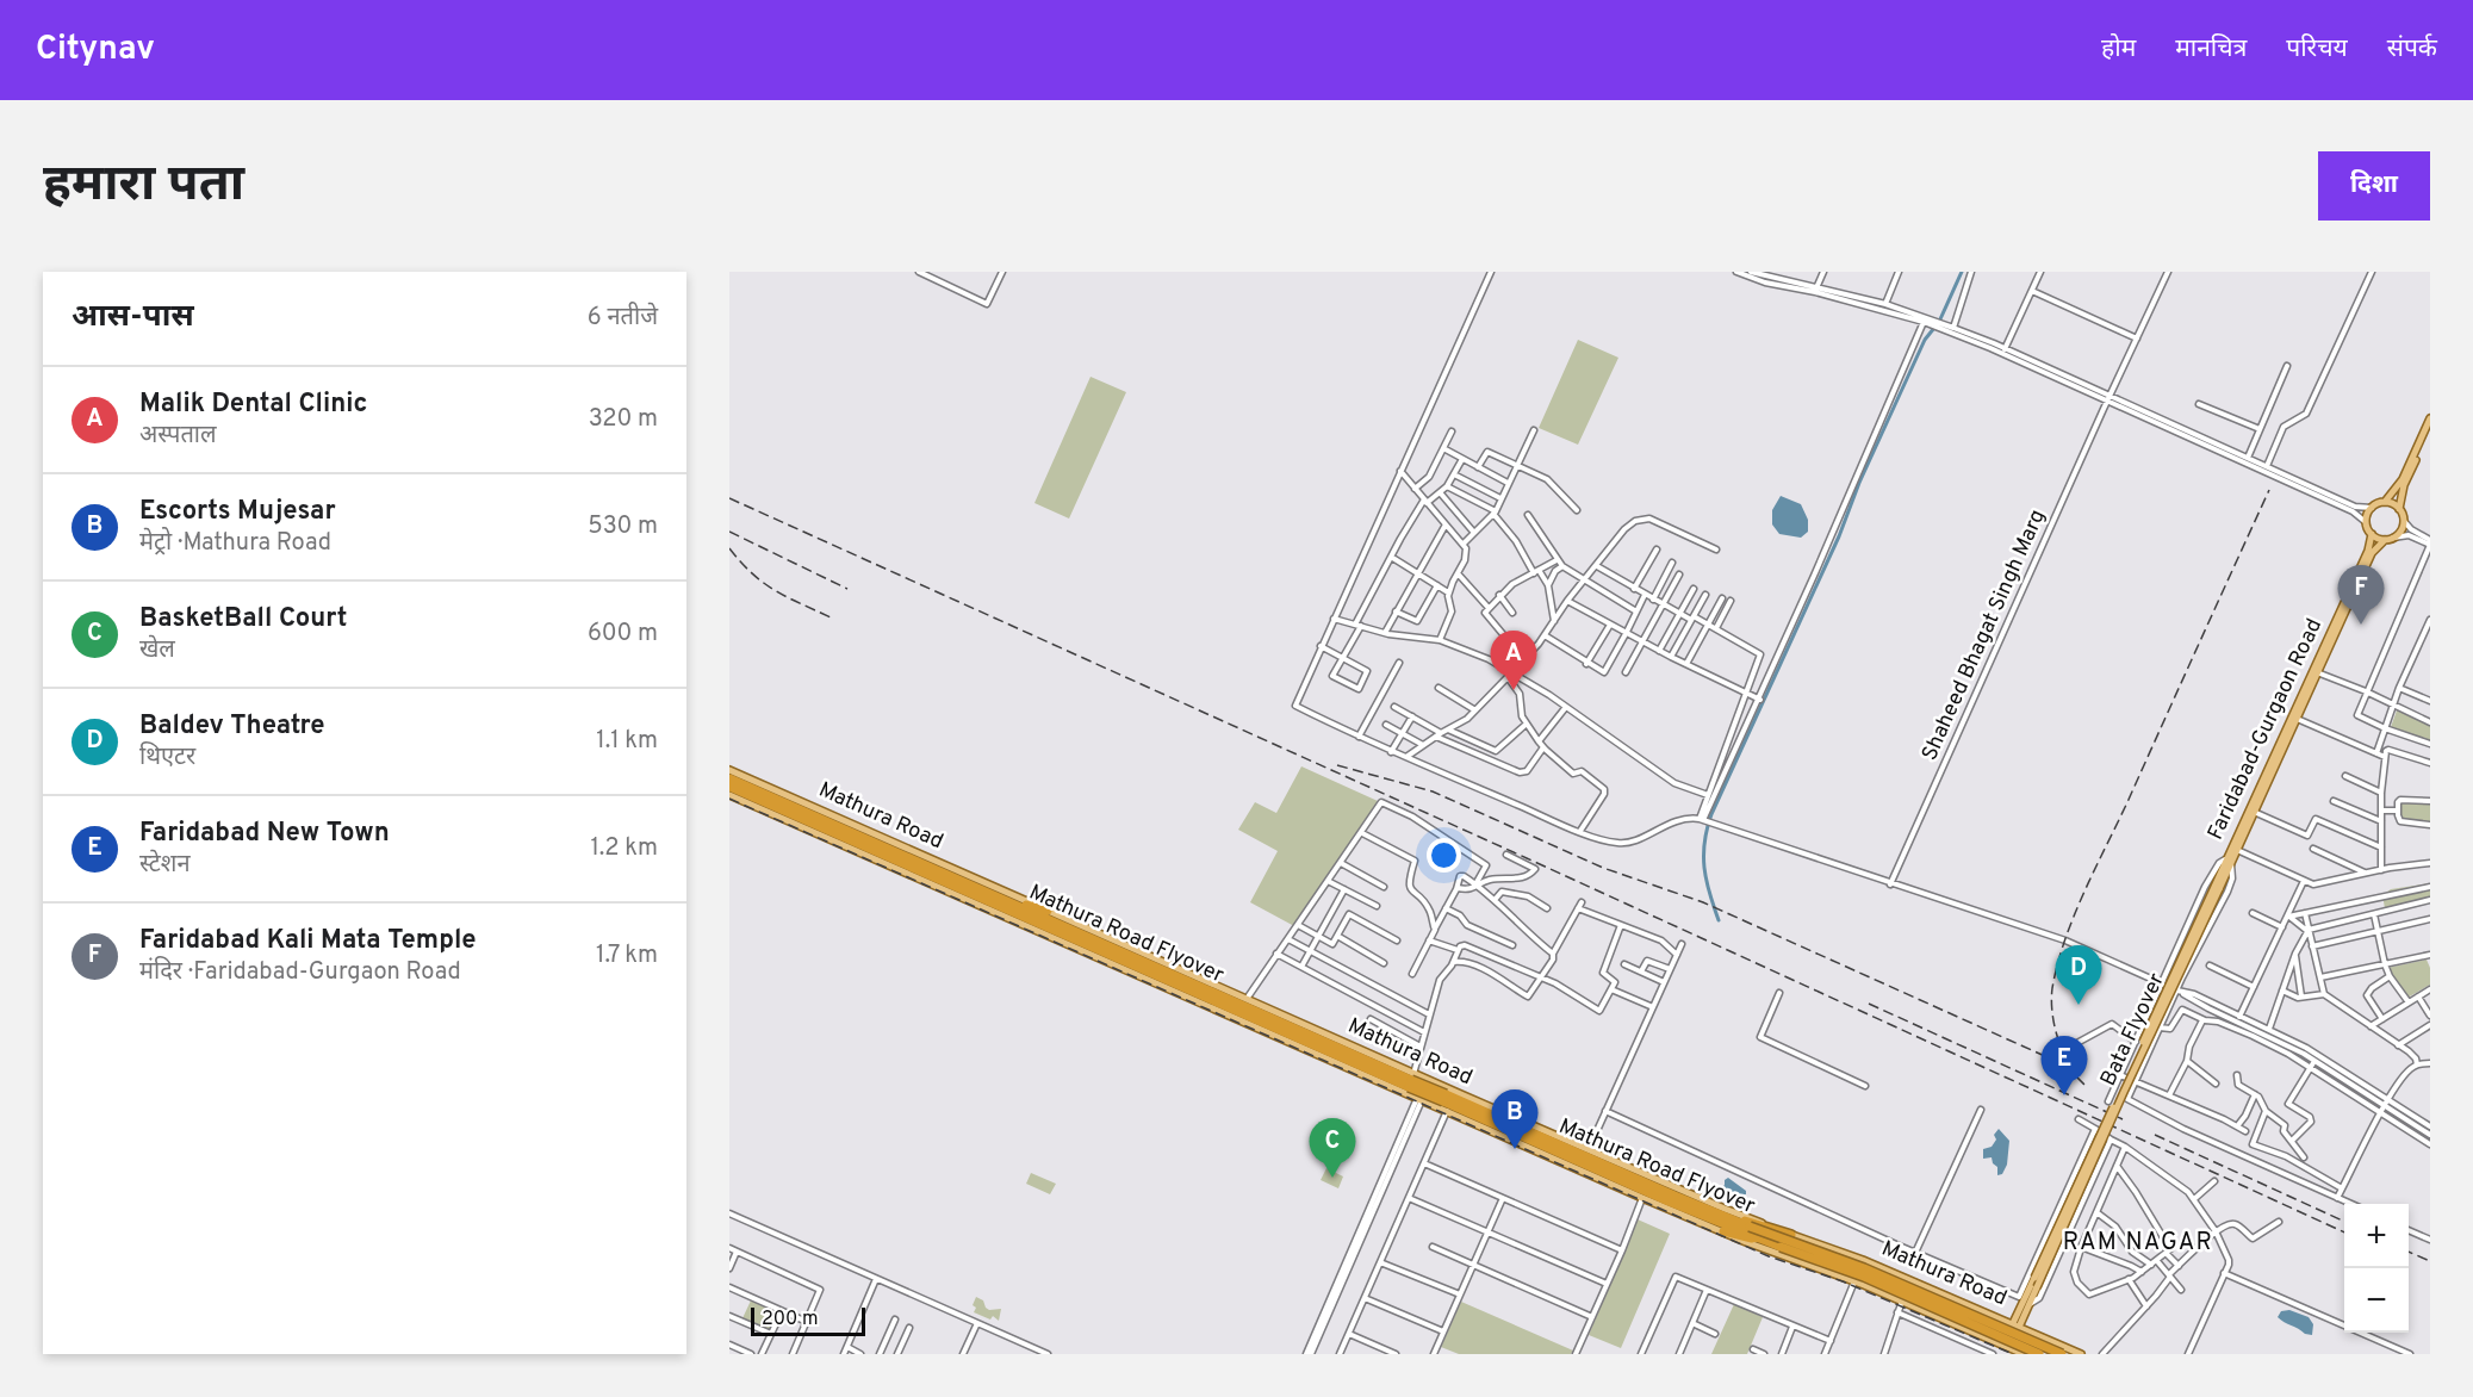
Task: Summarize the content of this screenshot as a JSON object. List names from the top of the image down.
{
  "streets": {
    "highway": ["Mathura Road", "Mathura Road Flyover"],
    "main road": ["Faridabad-Gurgaon Road", "Bata Flyover"],
    "street": ["Shaheed Bhagat Singh Marg"]
  },
  "crossings": [
    ["Faridabad-Gurgaon Road", "Bata Flyover"],
    ["Mathura Road", "Mathura Road Flyover"]
  ],
  "districts": ["RAM NAGAR"],
  "scale_bar": "200 m",
  "page": {
    "header": "Citynav",
    "nav": [
      "होम",
      "मानचित्र",
      "परिचय",
      "संपर्क"
    ],
    "buttons": "दिशा",
    "title": "हमारा पता",
    "heading": ["आस-पास", "6 नतीजे"],
    "list": [
      {
        "mark": "A",
        "name": "Malik Dental Clinic",
        "note": "अस्पताल",
        "value": "320 m"
      },
      {
        "mark": "B",
        "name": "Escorts Mujesar",
        "note": "मेट्रो · Mathura Road",
        "value": "530 m"
      },
      {
        "mark": "C",
        "name": "BasketBall Court",
        "note": "खेल",
        "value": "600 m"
      },
      {
        "mark": "D",
        "name": "Baldev Theatre",
        "note": "थिएटर",
        "value": "1.1 km"
      },
      {
        "mark": "E",
        "name": "Faridabad New Town",
        "note": "स्टेशन",
        "value": "1.2 km"
      },
      {
        "mark": "F",
        "name": "Faridabad Kali Mata Temple",
        "note": "मंदिर · Faridabad-Gurgaon Road",
        "value": "1.7 km"
      }
    ],
    "pins": [
      "F",
      "A",
      "D",
      "E",
      "B",
      "C"
    ],
    "map_buttons": ["+", "−"],
    "scale": "200 m"
  }
}
